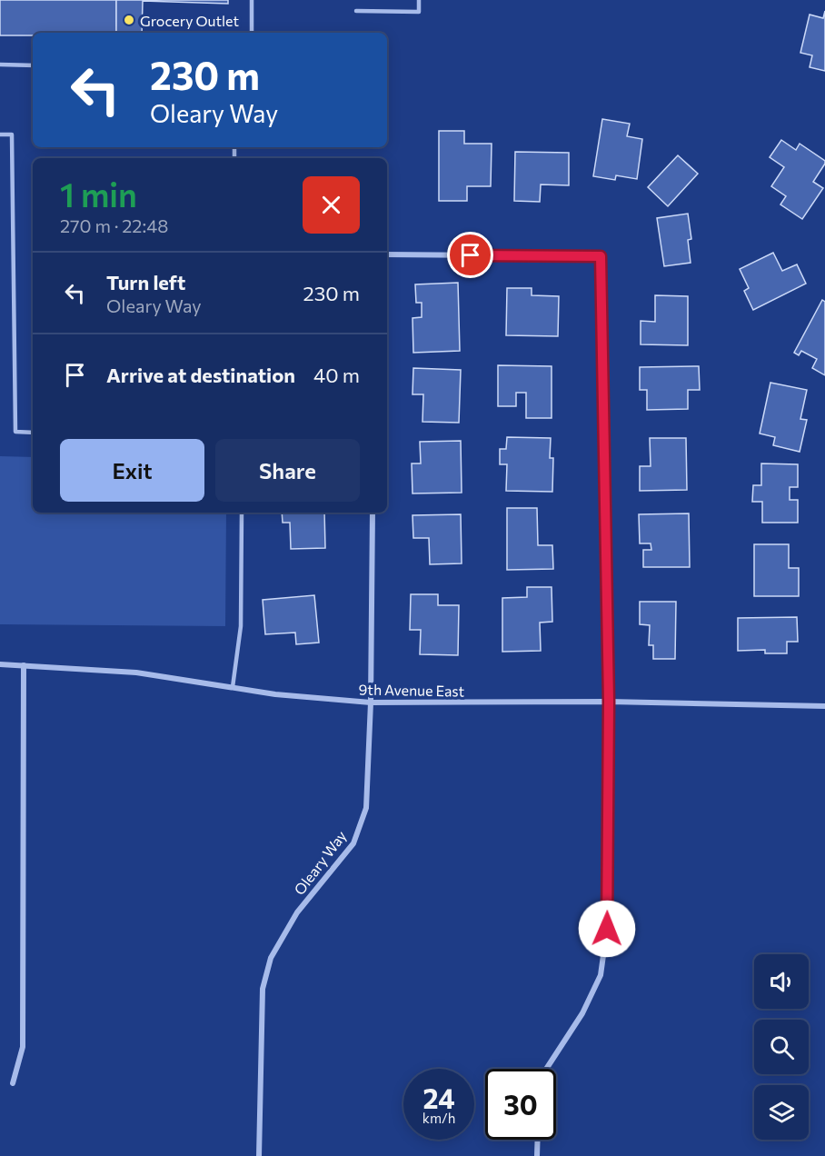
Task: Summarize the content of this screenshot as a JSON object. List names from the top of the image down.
{
  "streets": {
    "street": ["9th Avenue East", "Oleary Way"]
  },
  "crossings": [
    ["9th Avenue East", "Oleary Way"]
  ],
  "places": ["Grocery Outlet"],
  "page": {
    "turn": ["230 m", "Oleary Way"],
    "heading": ["1 min", "270 m · 22:48"],
    "list": [
      {
        "name": "Turn left",
        "note": "Oleary Way",
        "value": "230 m"
      },
      {
        "name": "Arrive at destination",
        "value": "40 m"
      }
    ],
    "buttons": ["Exit", "Share"],
    "speed": "24 km/h",
    "limit": "30"
  }
}
